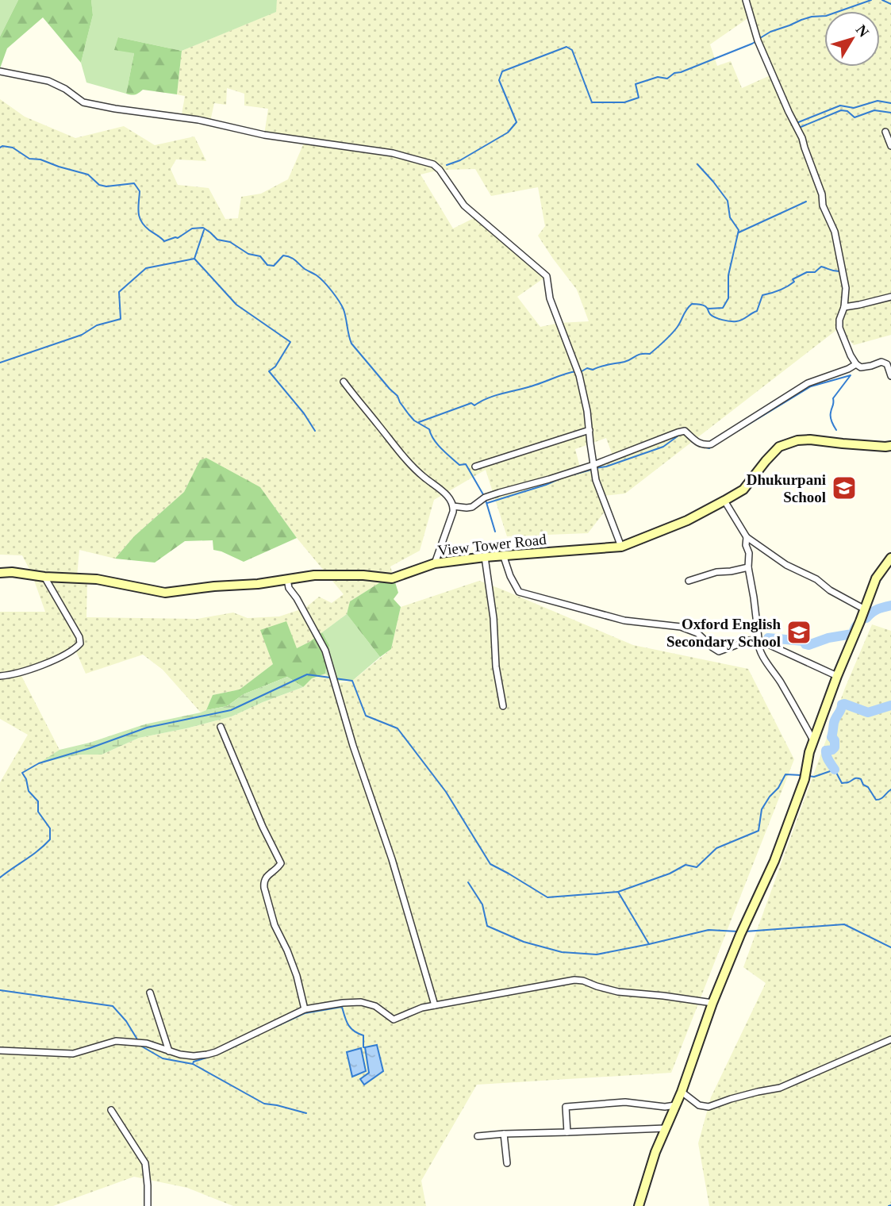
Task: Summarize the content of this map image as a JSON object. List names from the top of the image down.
{
  "streets": {
    "street": ["View Tower Road"]
  },
  "places": {
    "school or university": ["Dhukurpani School", "Oxford English Secondary School"]
  },
  "north": "top right"
}
